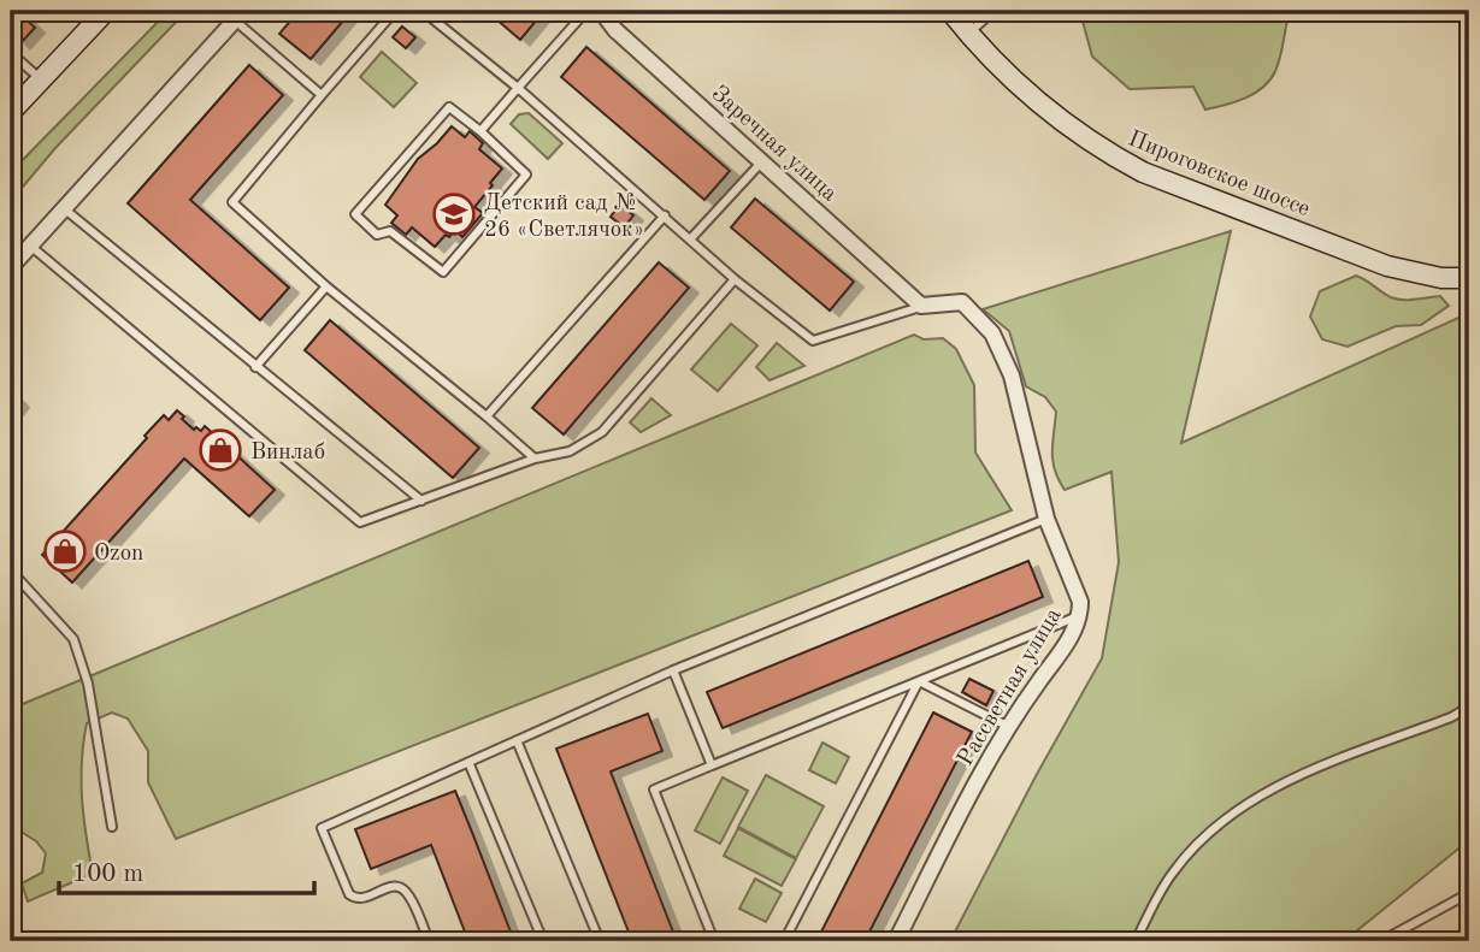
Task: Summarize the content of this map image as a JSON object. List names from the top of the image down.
{
  "streets": {
    "main road": ["Пироговское шоссе"],
    "street": ["Заречная улица", "Рассветная улица"]
  },
  "crossings": [
    ["Заречная улица", "Рассветная улица"]
  ],
  "places": {
    "school or university": ["Детский сад № 26 «Светлячок»"],
    "shop": ["Винлаб", "Ozon"]
  },
  "scale_bar": "100 m"
}
